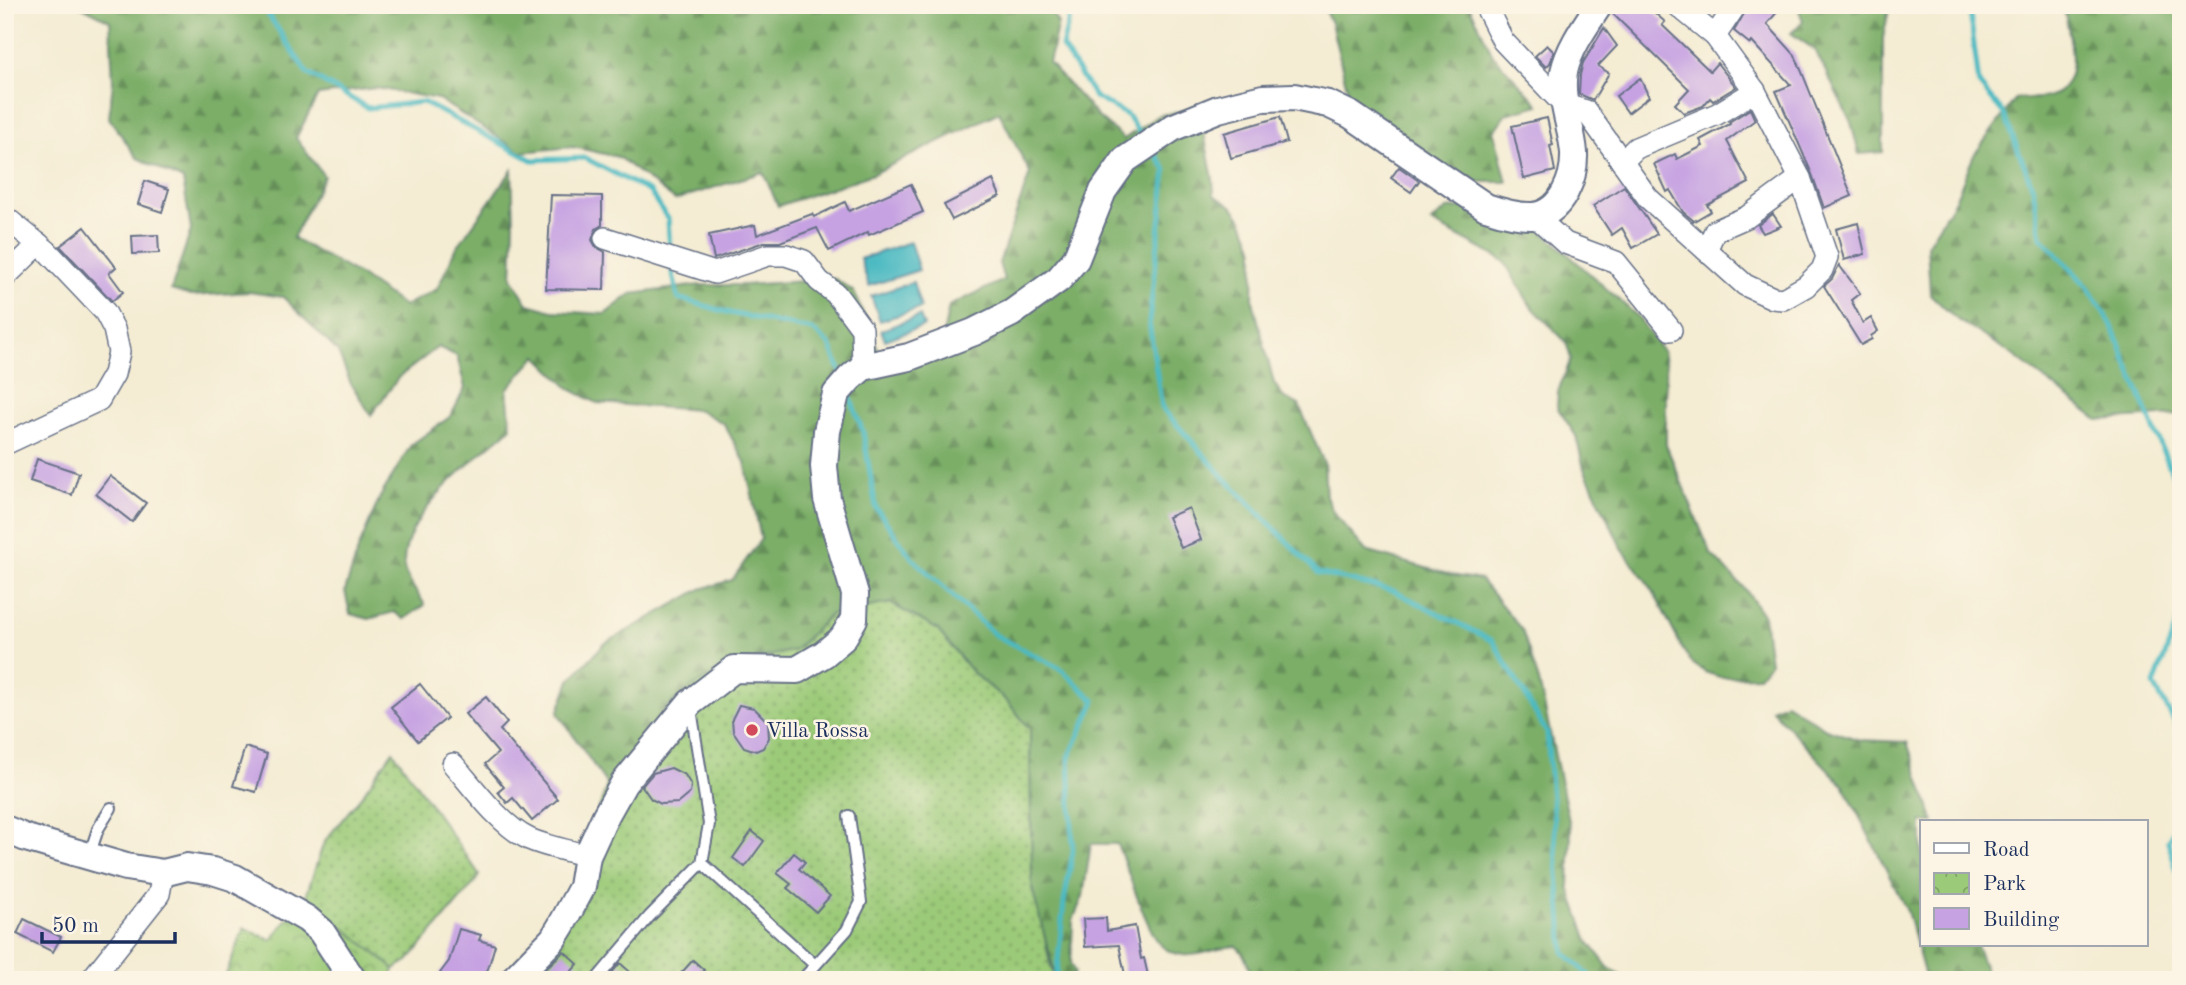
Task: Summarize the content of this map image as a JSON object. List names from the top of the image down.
{
  "places": ["Villa Rossa"],
  "legend": ["Road", "Park", "Building"],
  "scale_bar": "50 m"
}
